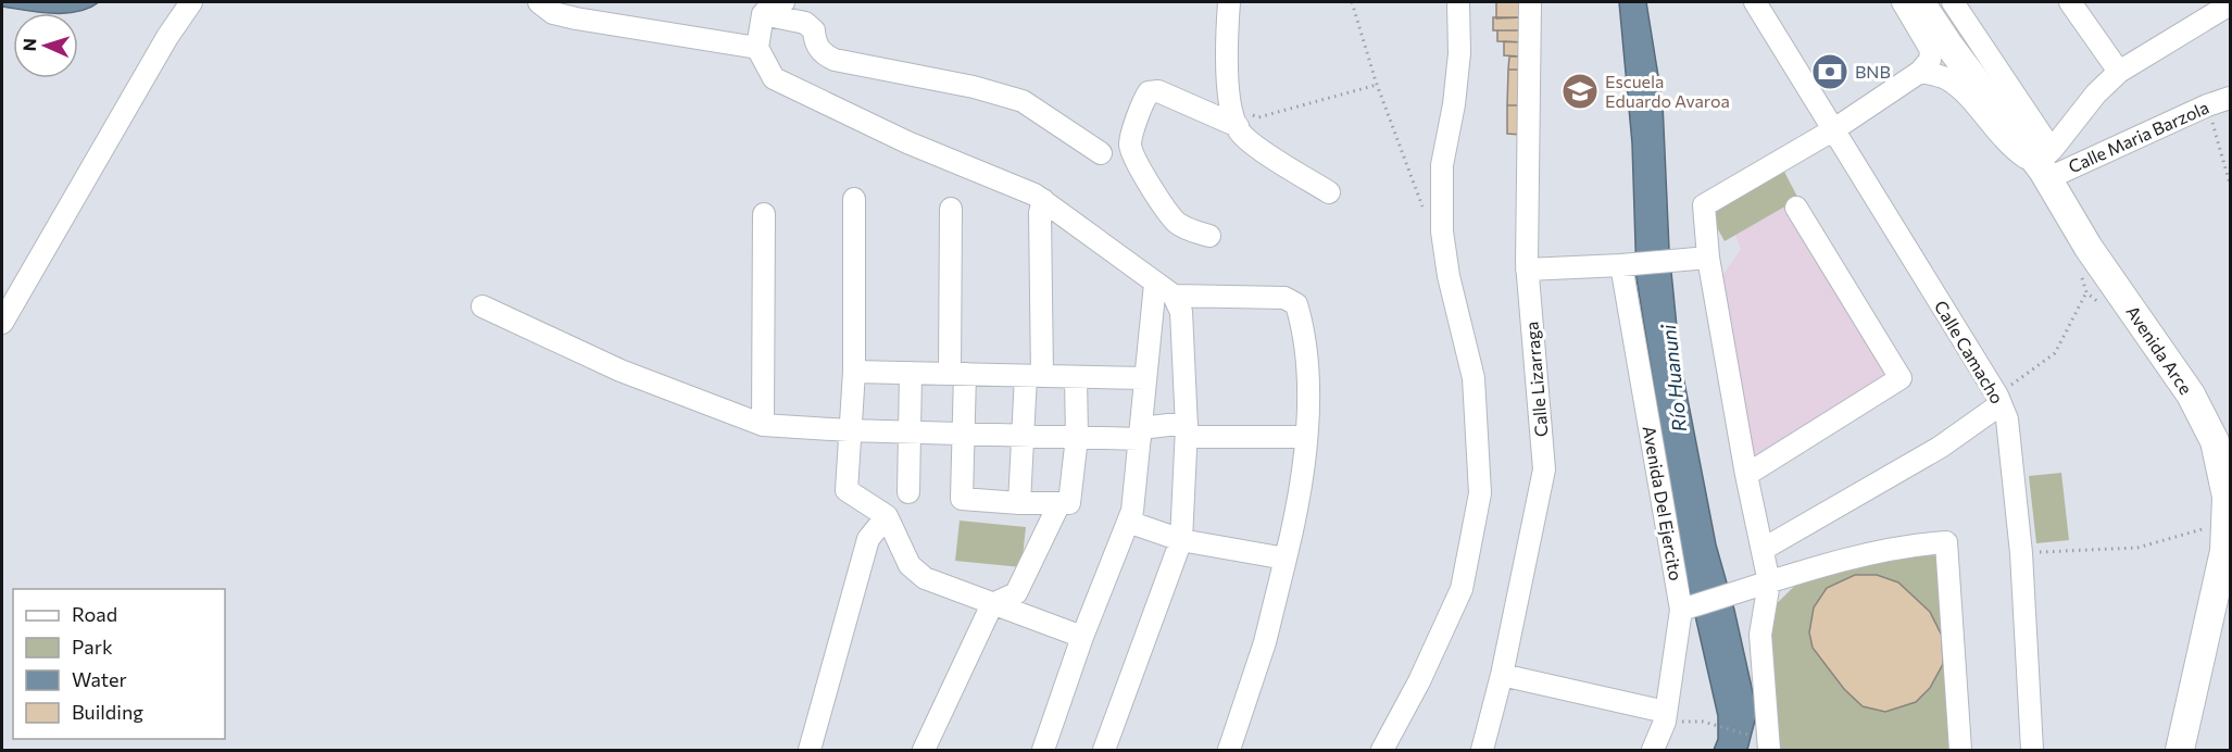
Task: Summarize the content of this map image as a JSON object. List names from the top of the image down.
{
  "streets": {
    "main road": ["Avenida Arce"],
    "street": [
      "Calle Maria Barzola",
      "Calle Camacho",
      "Calle Lizarraga",
      "Avenida Del Ejercito"
    ]
  },
  "crossings": [
    ["Calle Maria Barzola", "Avenida Arce"]
  ],
  "water": ["Río Huanuni"],
  "places": {
    "bank": ["BNB"],
    "school or university": ["Escuela Eduardo Avaroa"]
  },
  "legend": [
    "Road",
    "Park",
    "Water",
    "Building"
  ],
  "north": "left"
}
